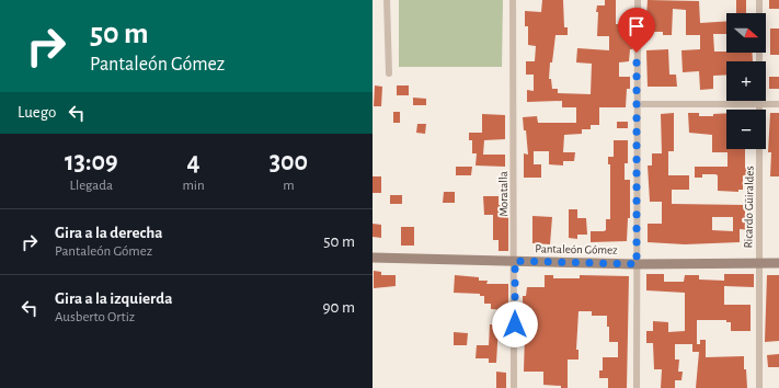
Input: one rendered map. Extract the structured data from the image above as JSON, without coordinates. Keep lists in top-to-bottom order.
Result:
{
  "streets": {
    "main road": ["Pantaleón Gómez"],
    "street": ["Moratalla", "Ricardo Güiraldes"]
  },
  "crossings": [
    ["Moratalla", "Pantaleón Gómez"],
    ["Ricardo Güiraldes", "Pantaleón Gómez"]
  ],
  "north": "right",
  "page": {
    "turn": ["50 m", "Pantaleón Gómez"],
    "map_buttons": ["+", "−"],
    "then": "Luego",
    "eta": [
      "13:09",
      "Llegada",
      "4",
      "min",
      "300",
      "m"
    ],
    "list": [
      {
        "name": "Gira a la derecha",
        "note": "Pantaleón Gómez",
        "value": "50 m"
      },
      {
        "name": "Gira a la izquierda",
        "note": "Ausberto Ortiz",
        "value": "90 m"
      }
    ]
  }
}
